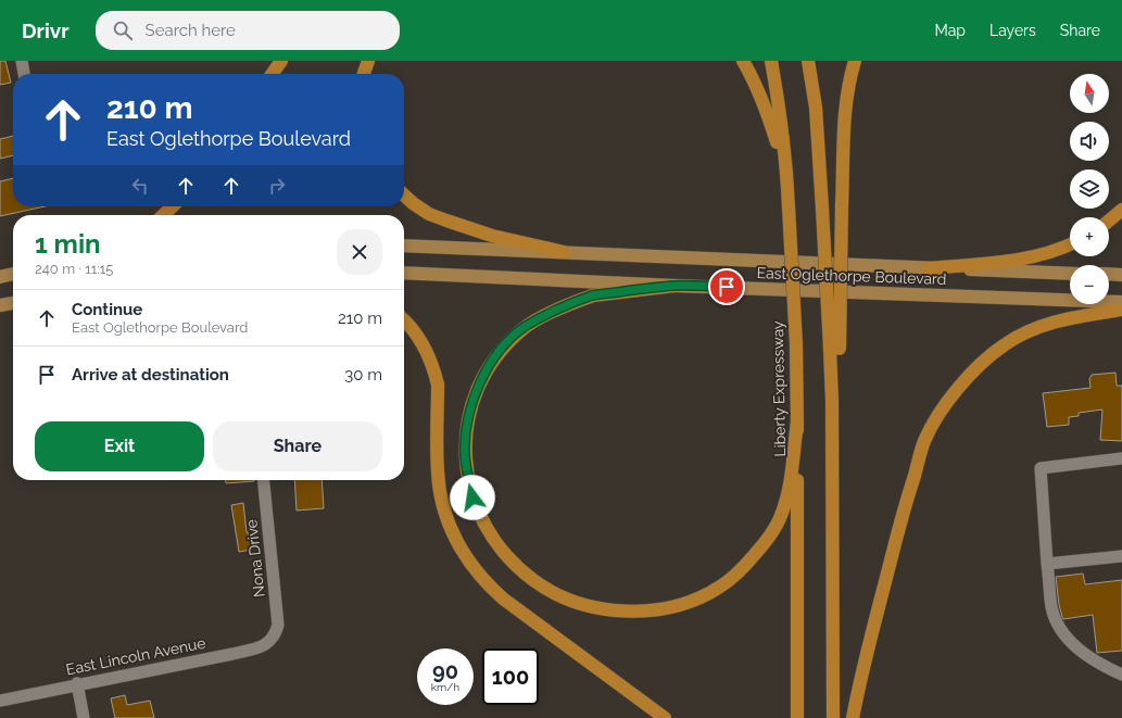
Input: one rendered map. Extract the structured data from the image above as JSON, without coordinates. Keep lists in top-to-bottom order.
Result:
{
  "streets": {
    "highway": ["Liberty Expressway"],
    "main road": ["East Oglethorpe Boulevard"],
    "street": ["Nona Drive", "East Lincoln Avenue"]
  },
  "crossings": [
    ["Nona Drive", "East Lincoln Avenue"]
  ],
  "north": "top",
  "page": {
    "header": "Drivr",
    "search": "Search here",
    "nav": ["Map", "Layers", "Share"],
    "map_buttons": ["+", "−"],
    "turn": ["210 m", "East Oglethorpe Boulevard"],
    "heading": ["1 min", "240 m · 11:15"],
    "list": [
      {
        "name": "Continue",
        "note": "East Oglethorpe Boulevard",
        "value": "210 m"
      },
      {
        "name": "Arrive at destination",
        "value": "30 m"
      }
    ],
    "buttons": ["Exit", "Share"],
    "speed": "90 km/h",
    "limit": "100"
  }
}
